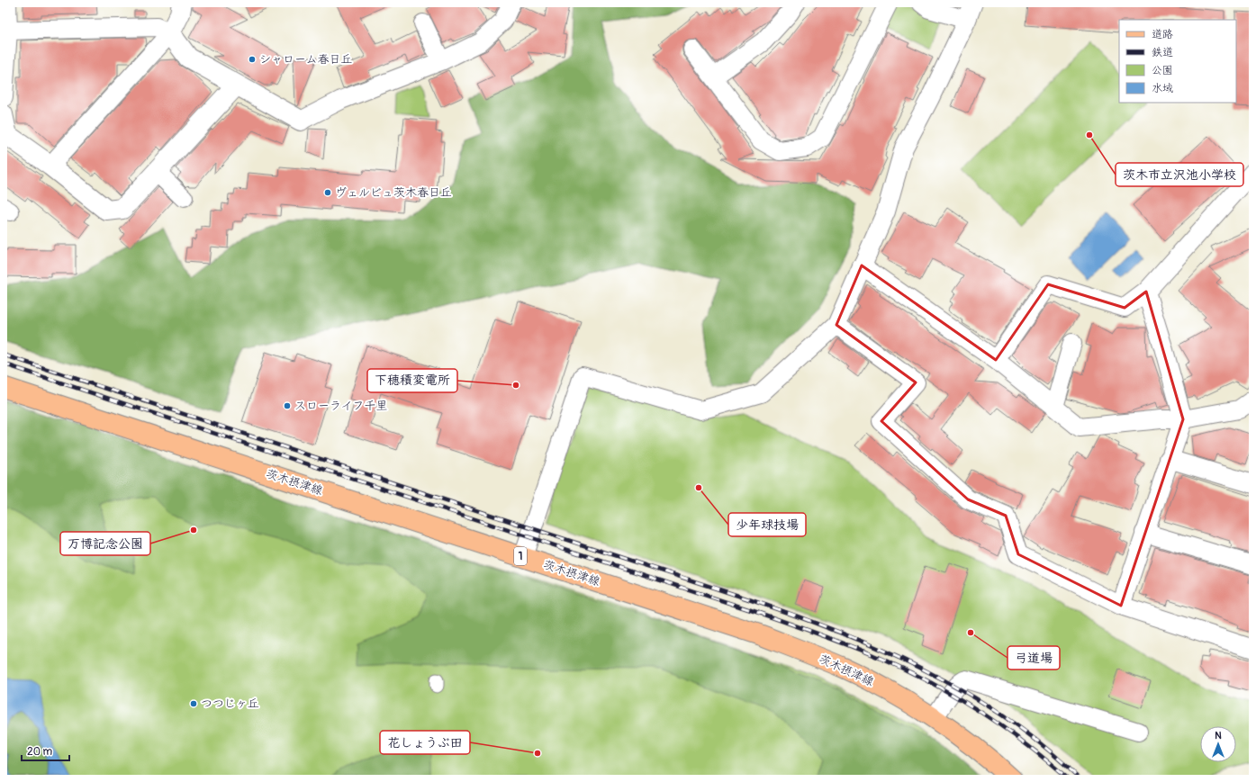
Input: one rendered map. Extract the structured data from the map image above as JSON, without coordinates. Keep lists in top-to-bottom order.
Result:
{
  "streets": {
    "main road": ["茨木摂津線", "1"]
  },
  "places": [
    "シャローム春日丘",
    "茨木市立沢池小学校",
    "ヴェルビュ茨木春日丘",
    "下穂積変電所",
    "スローライフ千里",
    "少年球技場",
    "万博記念公園",
    "弓道場",
    "つつじヶ丘",
    "花しょうぶ田"
  ],
  "legend": [
    "道路",
    "鉄道",
    "公園",
    "水域"
  ],
  "scale_bar": "20 m",
  "north": "top"
}
